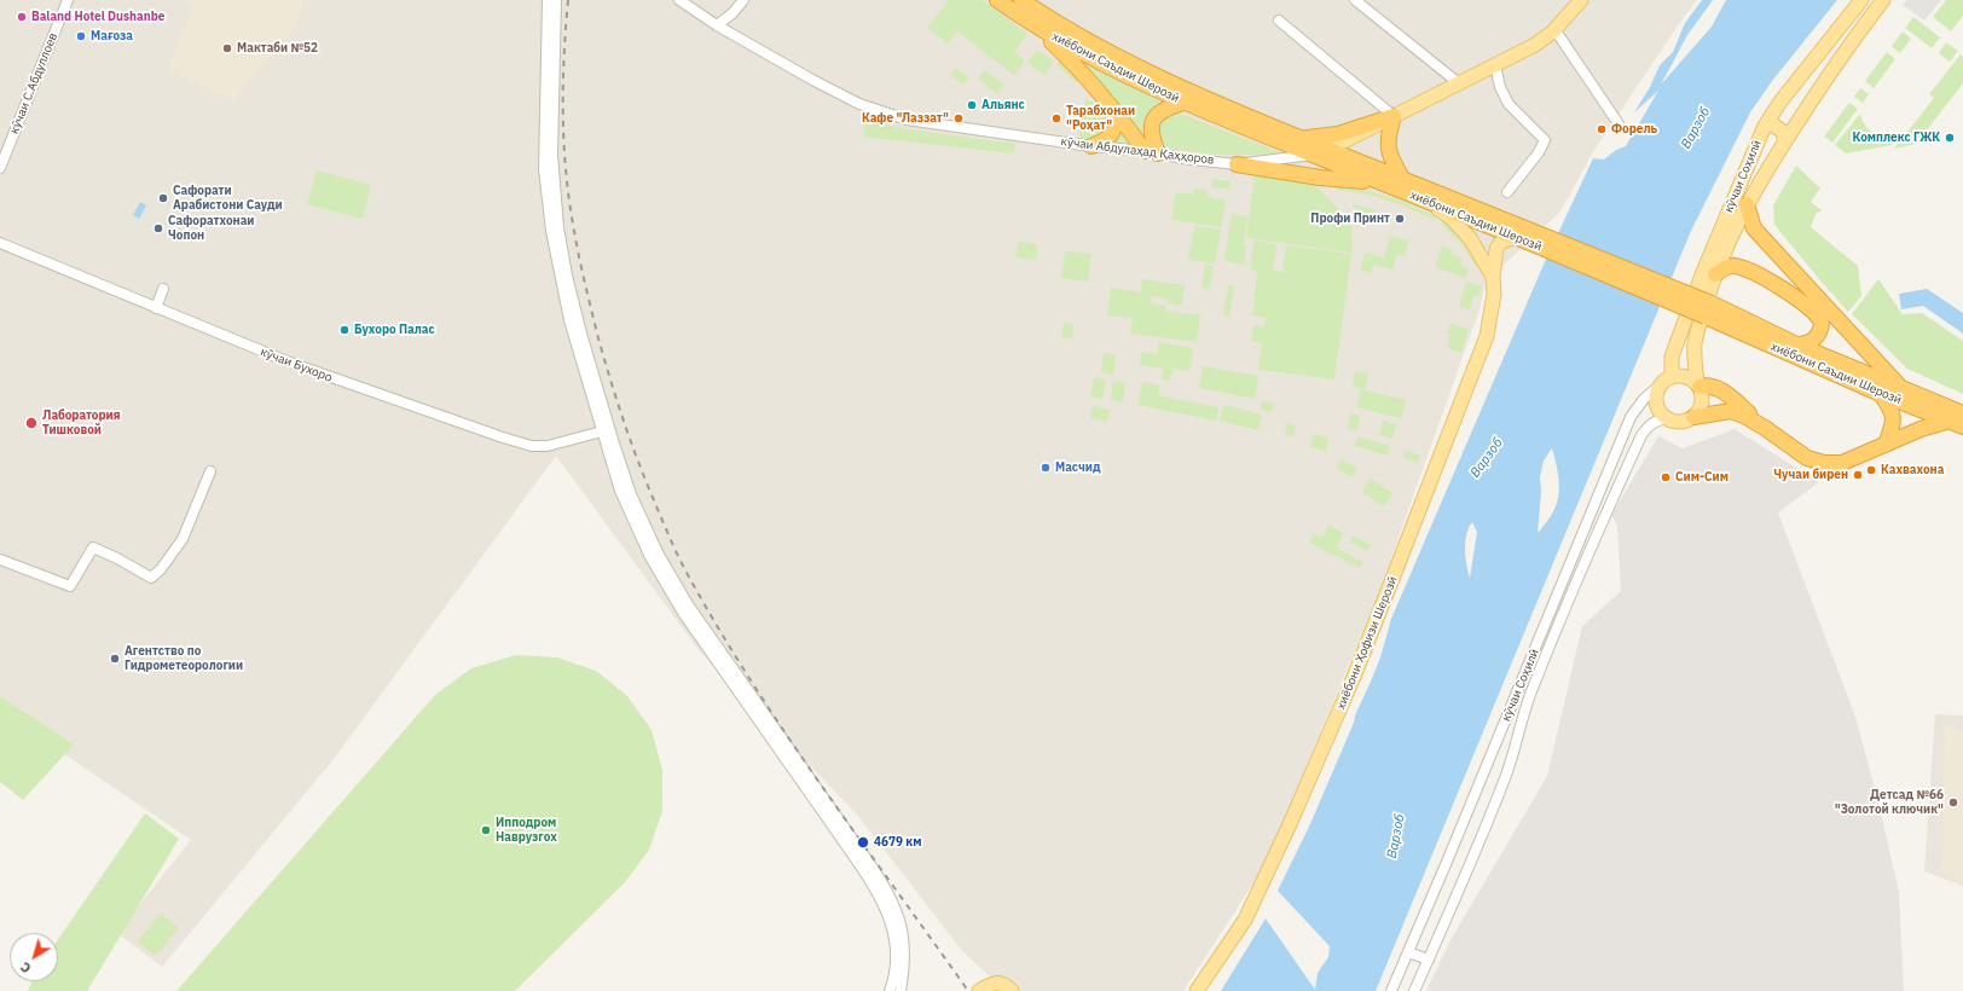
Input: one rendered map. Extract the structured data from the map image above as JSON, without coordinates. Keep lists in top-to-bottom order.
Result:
{
  "streets": {
    "highway": ["хиёбони Саъдии Шерозӣ"],
    "main road": ["кӯчаи Абдулаҳад Қаҳҳоров", "кӯчаи Соҳилӣ", "хиёбони Ҳофизи Шерозӣ"],
    "street": ["кӯчаи С.Абдуллоев", "кӯчаи Бухоро"]
  },
  "crossings": [
    ["хиёбони Саъдии Шерозӣ", "кӯчаи Абдулаҳад Қаҳҳоров"],
    ["хиёбони Саъдии Шерозӣ", "хиёбони Ҳофизи Шерозӣ"]
  ],
  "water": ["Варзоб"],
  "places": [
    "Baland Hotel Dushanbe",
    "Мағоза",
    "Мактаби №52",
    "Альянс",
    "Кафе \"Лаззат\"",
    "Тарабхонаи \"Роҳат\"",
    "Форель",
    "Комплекс ГЖК",
    "Сафорати Арабистони Сауди",
    "Профи Принт",
    "Сафоратхонаи Чопон",
    "Бухоро Палас",
    "Лаборатория Тишковой",
    "Масчид",
    "Кахвахона",
    "Чучаи бирен",
    "Сим-Сим",
    "Агентство по Гидрометеорологии",
    "Детсад №66 \"Золотой ключик\"",
    "Ипподром Наврузгох",
    "4679 км"
  ],
  "north": "bottom left"
}
